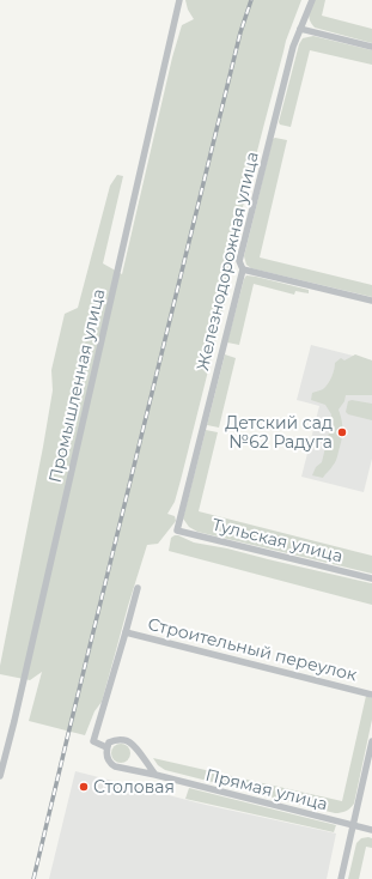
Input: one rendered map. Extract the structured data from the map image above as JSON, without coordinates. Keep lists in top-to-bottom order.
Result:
{
  "streets": {
    "street": [
      "Железнодорожная улица",
      "Промышленная улица",
      "Тульская улица",
      "Строительный переулок",
      "Прямая улица"
    ]
  },
  "crossings": [
    ["Железнодорожная улица", "Тульская улица"]
  ],
  "places": ["Детский сад №62 Радуга", "Столовая"]
}
